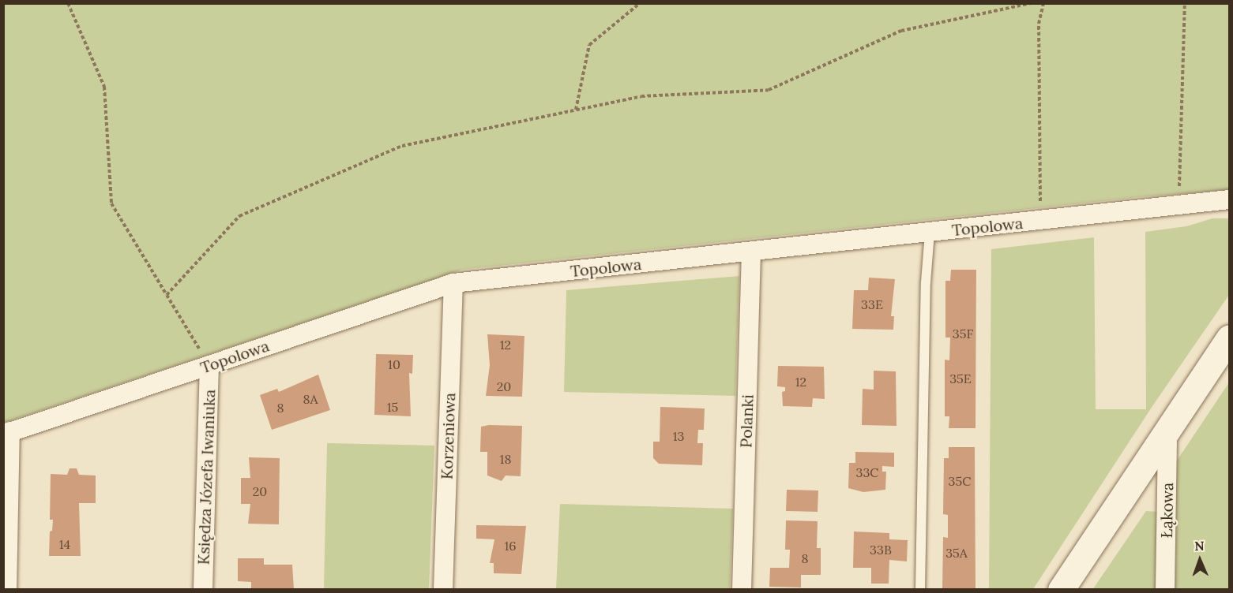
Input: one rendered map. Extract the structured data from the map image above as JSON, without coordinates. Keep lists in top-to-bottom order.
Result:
{
  "streets": {
    "street": [
      "Topolowa",
      "Polanki",
      "Korzeniowa",
      "Księdza Józefa Iwaniuka",
      "Łąkowa"
    ]
  },
  "crossings": [
    ["Topolowa", "Polanki"],
    ["Topolowa", "Korzeniowa"],
    ["Topolowa", "Księdza Józefa Iwaniuka"]
  ],
  "house_numbers": [
    "33E",
    "35F",
    "12",
    "10",
    "35E",
    "12",
    "20",
    "8A",
    "15",
    "8",
    "13",
    "18",
    "33C",
    "35C",
    "20",
    "14",
    "16",
    "33B",
    "35A",
    "8"
  ],
  "north": "top"
}
